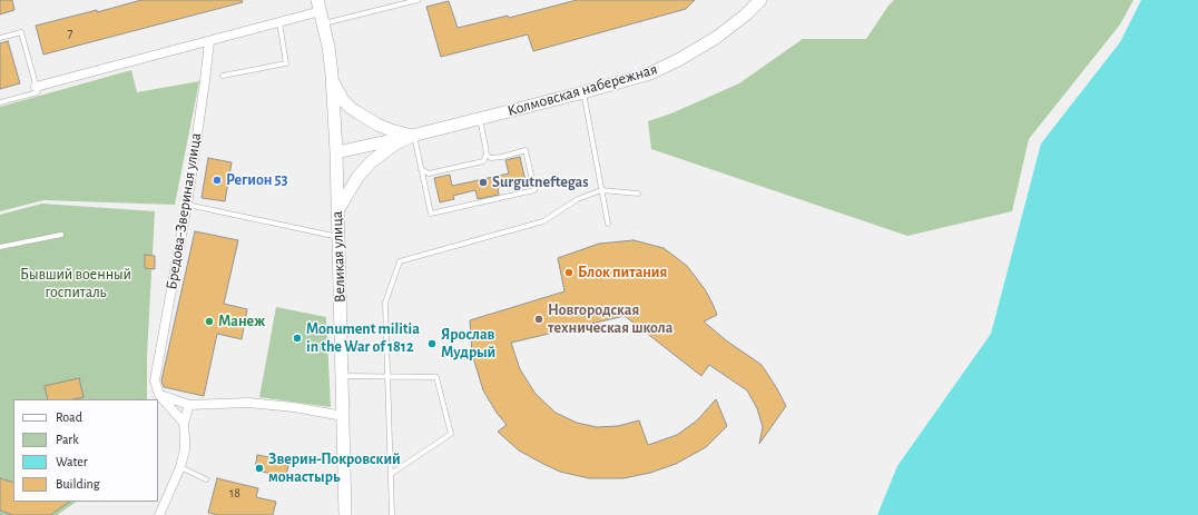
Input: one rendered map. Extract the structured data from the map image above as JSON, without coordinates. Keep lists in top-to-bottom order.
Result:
{
  "streets": {
    "main road": ["Колмовская набережная", "Великая улица"],
    "street": ["Бредова-Звериная улица"]
  },
  "parks": ["Бывший военный госпиталь"],
  "places": [
    "Регион 53",
    "Surgutneftegas",
    "Блок питания",
    "Новгородская техническая школа",
    "Манеж",
    "Monument militia in the War of 1812",
    "Ярослав Мудрый",
    "Зверин-Покровский монастырь"
  ],
  "house_numbers": ["7", "18"],
  "legend": [
    "Road",
    "Park",
    "Water",
    "Building"
  ]
}
